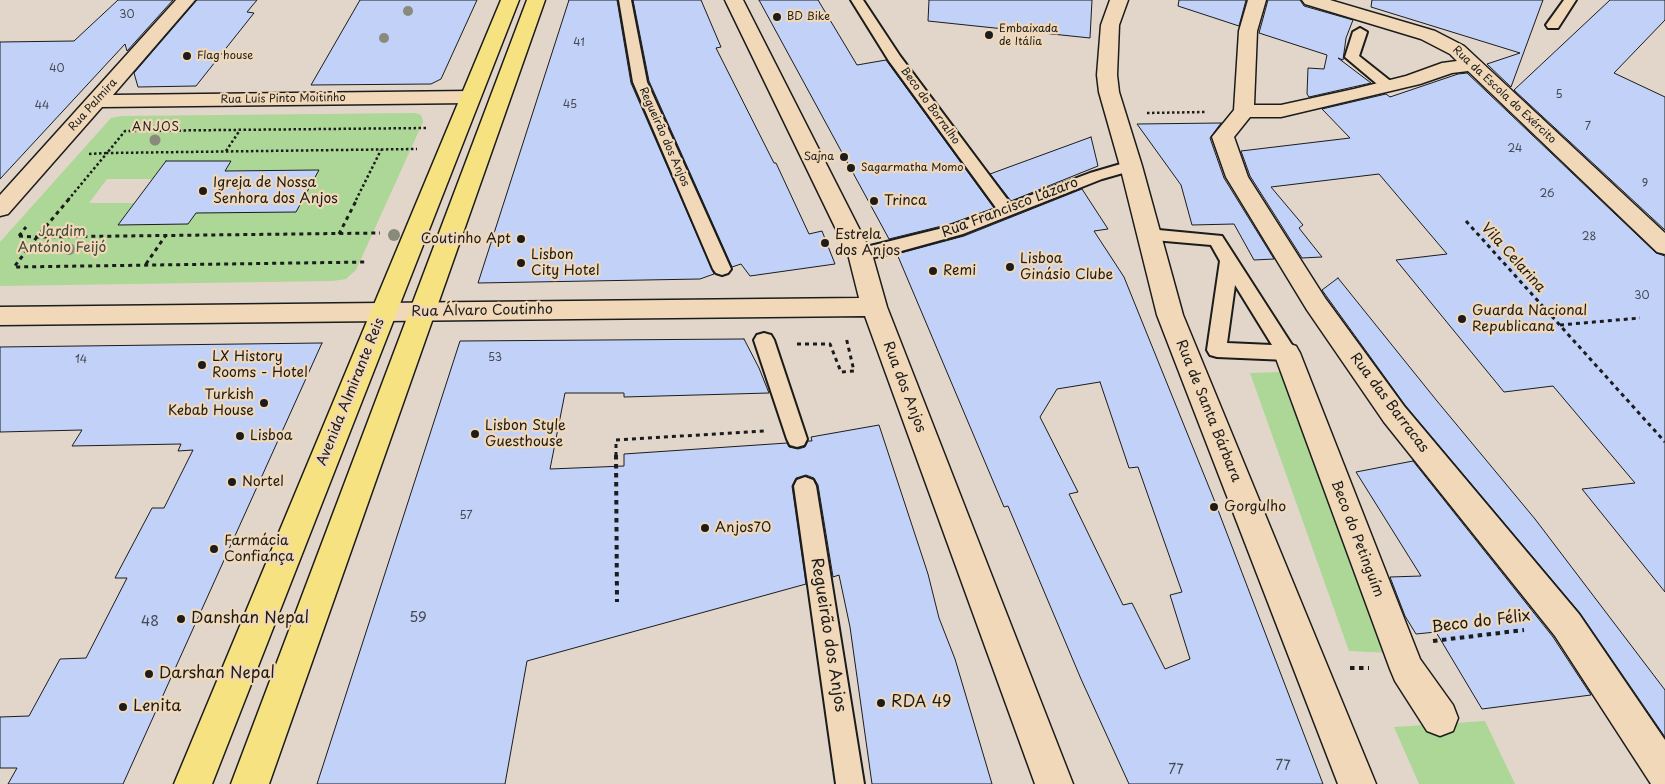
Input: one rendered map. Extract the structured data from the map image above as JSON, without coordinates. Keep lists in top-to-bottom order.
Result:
{
  "streets": {
    "main road": ["Avenida Almirante Reis"],
    "street": [
      "Rua da Escola do Exército",
      "Rua Luís Pinto Moitinho",
      "Rua Palmira",
      "Rua Álvaro Coutinho",
      "Rua dos Anjos",
      "Rua das Barracas",
      "Rua de Santa Bárbara",
      "Beco do Petinguím"
    ],
    "lane": ["Beco do Borralho", "Regueirão dos Anjos", "Rua Francisco Lázaro"],
    "path": ["Vila Celarina", "Beco do Félix"]
  },
  "crossings": [
    ["Rua Luís Pinto Moitinho", "Rua Palmira"],
    ["Rua Luís Pinto Moitinho", "Avenida Almirante Reis"],
    ["Beco do Borralho", "Rua Francisco Lázaro"],
    ["Rua Francisco Lázaro", "Rua dos Anjos"],
    ["Rua Francisco Lázaro", "Rua de Santa Bárbara"],
    ["Rua Álvaro Coutinho", "Rua dos Anjos"],
    ["Rua Álvaro Coutinho", "Avenida Almirante Reis"],
    ["Rua das Barracas", "Beco do Félix"],
    ["Rua de Santa Bárbara", "Beco do Félix"],
    ["Beco do Petinguím", "Beco do Félix"]
  ],
  "districts": ["ANJOS"],
  "parks": ["Jardim António Feijó"],
  "places": [
    "BD Bike",
    "Embaixada de Itália",
    "Flag house",
    "Sajna",
    "Sagarmatha Momo",
    "Igreja de Nossa Senhora dos Anjos",
    "Trinca",
    "Coutinho Apt",
    "Estrela dos Anjos",
    "Lisbon City Hotel",
    "Lisboa Ginásio Clube",
    "Remi",
    "Guarda Nacional Republicana",
    "LX History Rooms - Hotel",
    "Turkish Kebab House",
    "Lisbon Style Guesthouse",
    "Lisboa",
    "Nortel",
    "Gorgulho",
    "Anjos70",
    "Farmácia Confiança",
    "Danshan Nepal",
    "Darshan Nepal",
    "RDA 49",
    "Lenita"
  ],
  "house_numbers": [
    "30",
    "41",
    "40",
    "5",
    "45",
    "44",
    "7",
    "24",
    "9",
    "26",
    "28",
    "30",
    "53",
    "14",
    "57",
    "59",
    "48",
    "77",
    "77"
  ]
}
